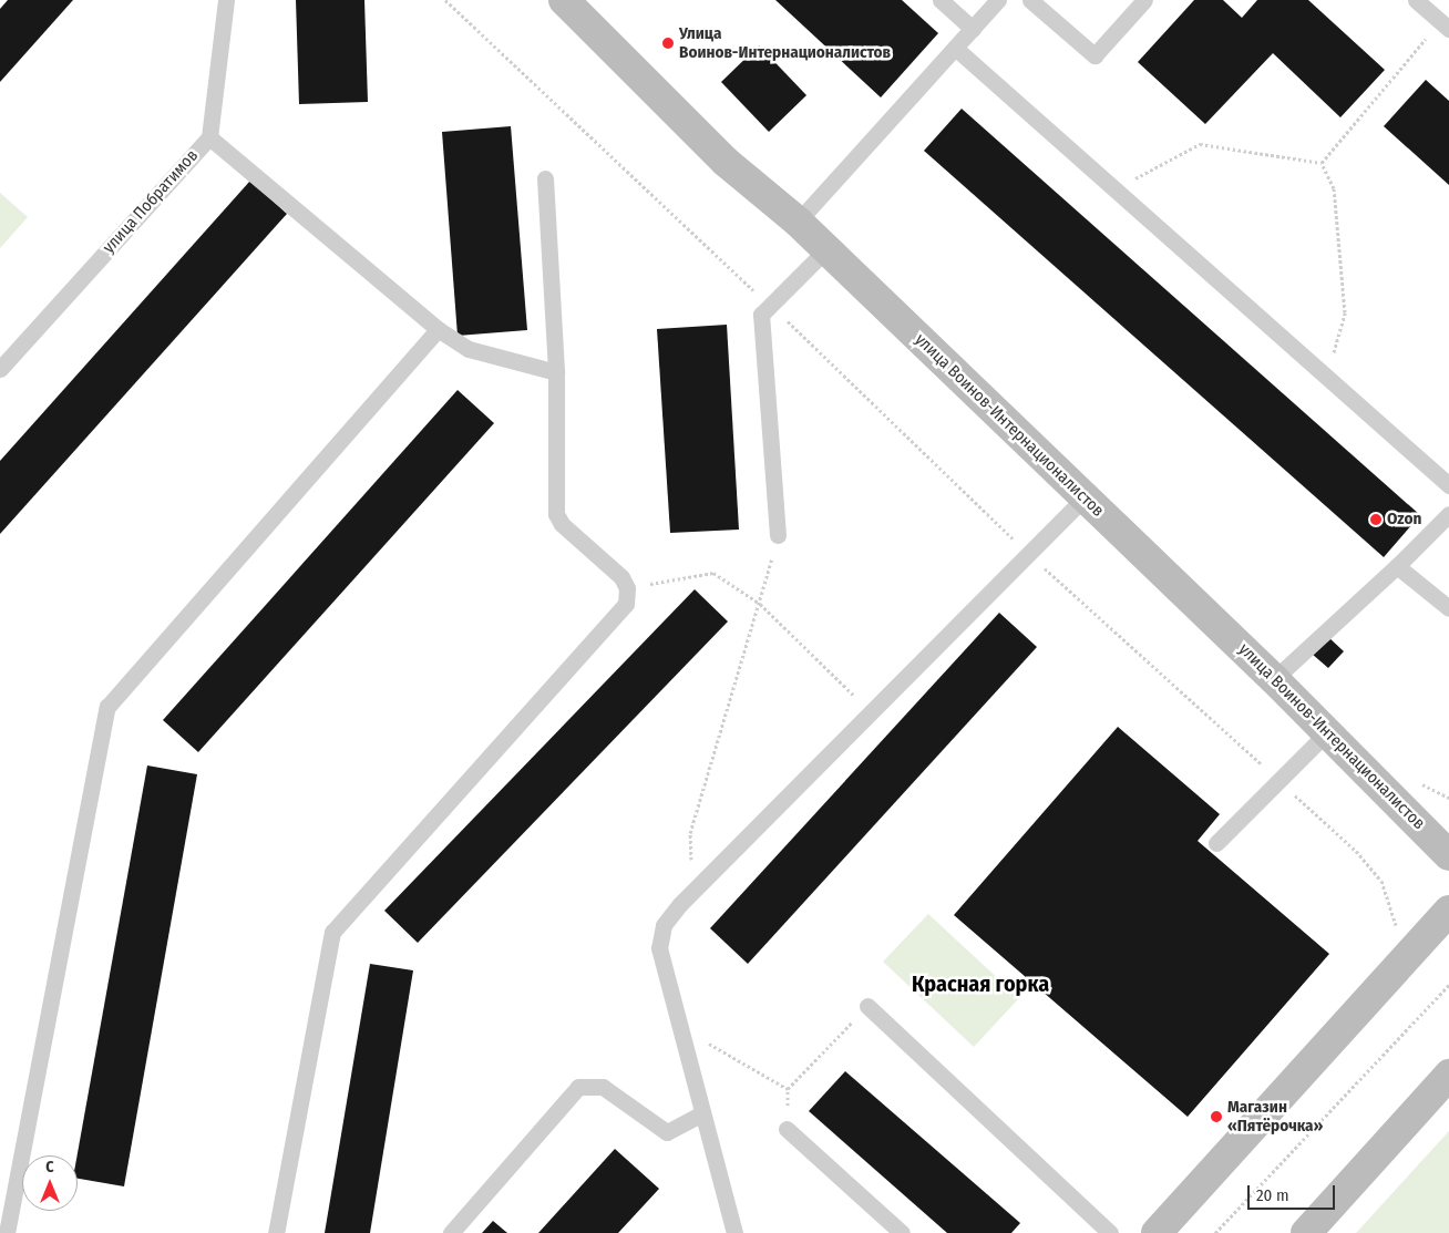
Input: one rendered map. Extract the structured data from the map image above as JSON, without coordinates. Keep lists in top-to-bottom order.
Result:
{
  "streets": {
    "main road": ["улица Воинов-Интернационалистов"],
    "lane": ["улица Побратимов"]
  },
  "districts": ["Красная горка"],
  "places": ["Улица Воинов-Интернационалистов", "Ozon", "Магазин «Пятёрочка»"],
  "scale_bar": "20 m",
  "north": "top"
}
